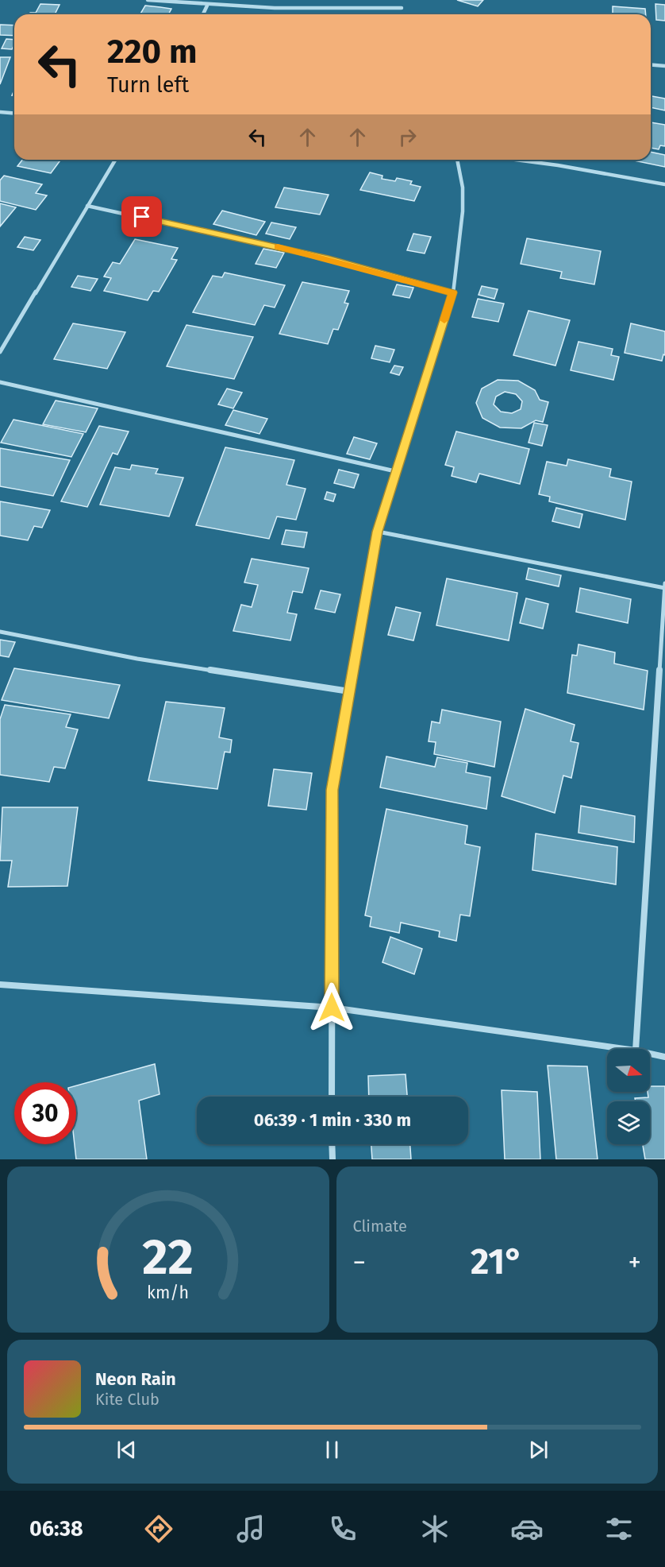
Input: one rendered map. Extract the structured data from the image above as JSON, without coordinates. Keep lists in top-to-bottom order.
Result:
{
  "north": "right",
  "page": {
    "turn": ["220 m", "Turn left"],
    "limit": "30",
    "trip": "06:39 · 1 min · 330 m",
    "tile": "Climate",
    "heat": ["−", "21°", "+"],
    "song": ["Neon Rain", "Kite Club"],
    "tabs": "06:38",
    "gauge": ["22", "km/h"]
  }
}
